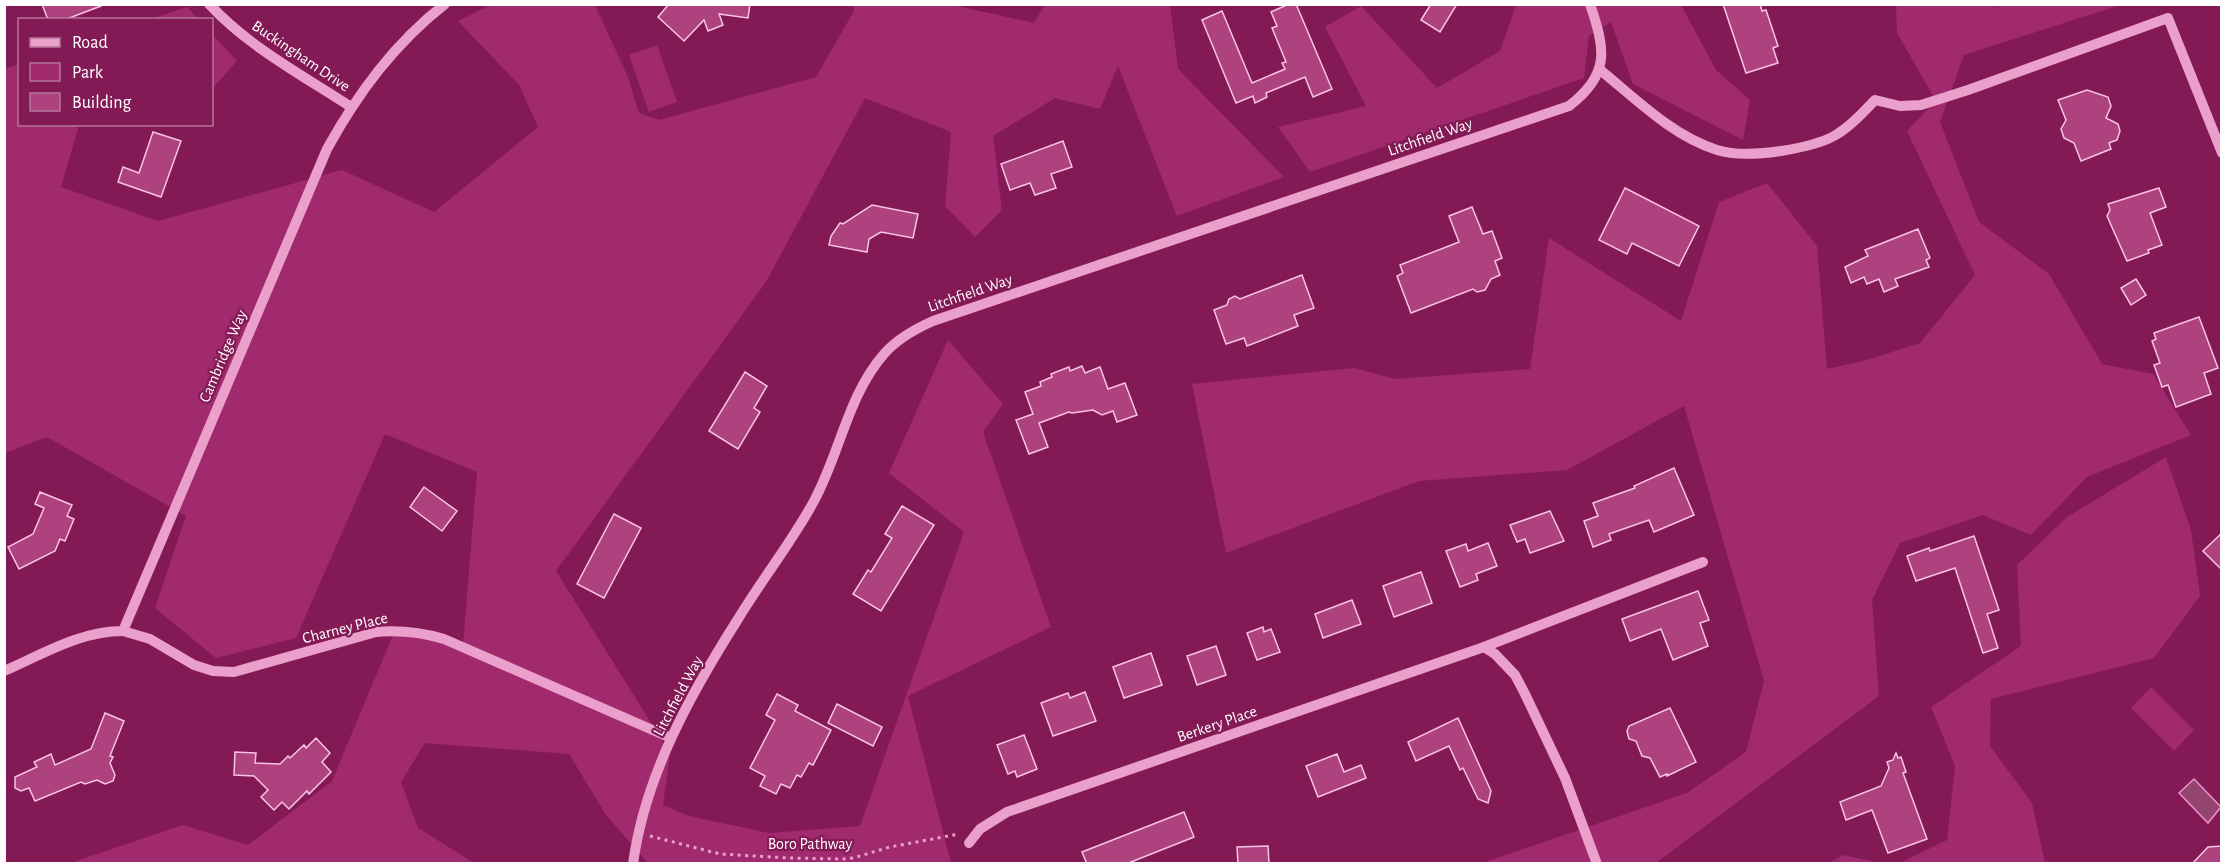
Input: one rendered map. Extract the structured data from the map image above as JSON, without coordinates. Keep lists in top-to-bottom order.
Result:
{
  "streets": {
    "street": [
      "Buckingham Drive",
      "Litchfield Way",
      "Cambridge Way",
      "Charney Place",
      "Berkery Place"
    ],
    "path": ["Boro Pathway"]
  },
  "crossings": [
    ["Buckingham Drive", "Cambridge Way"],
    ["Litchfield Way", "Charney Place"],
    ["Litchfield Way", "Boro Pathway"],
    ["Cambridge Way", "Charney Place"],
    ["Berkery Place", "Boro Pathway"]
  ],
  "legend": ["Road", "Park", "Building"]
}
